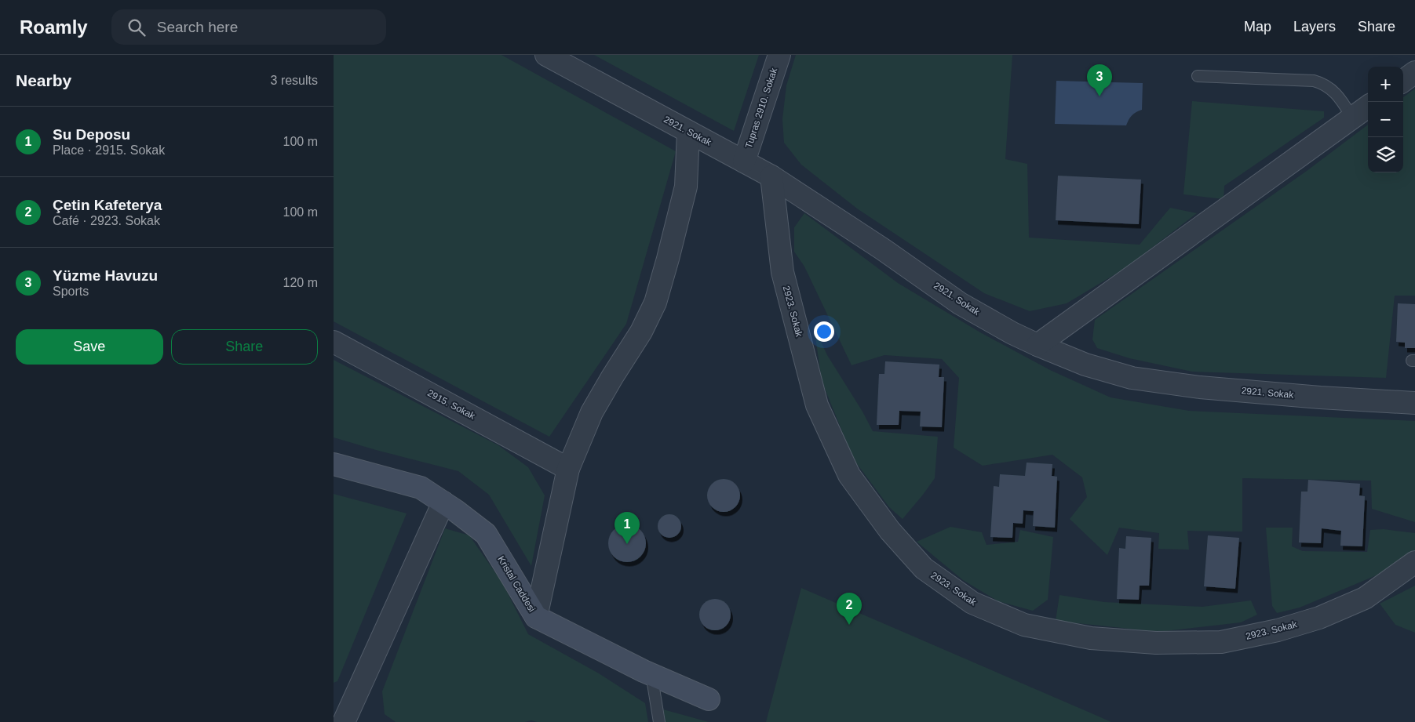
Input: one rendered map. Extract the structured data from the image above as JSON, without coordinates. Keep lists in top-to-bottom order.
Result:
{
  "streets": {
    "street": [
      "Tupras 2910. Sokak",
      "2921. Sokak",
      "2923. Sokak",
      "2915. Sokak",
      "Kristal Caddesi"
    ]
  },
  "crossings": [
    ["Tupras 2910. Sokak", "2921. Sokak"],
    ["2921. Sokak", "2923. Sokak"]
  ],
  "page": {
    "header": "Roamly",
    "search": "Search here",
    "nav": ["Map", "Layers", "Share"],
    "heading": ["Nearby", "3 results"],
    "pins": ["3", "1", "2"],
    "map_buttons": ["+", "−"],
    "list": [
      {
        "mark": "1",
        "name": "Su Deposu",
        "note": "Place · 2915. Sokak",
        "value": "100 m"
      },
      {
        "mark": "2",
        "name": "Çetin Kafeterya",
        "note": "Café · 2923. Sokak",
        "value": "100 m"
      },
      {
        "mark": "3",
        "name": "Yüzme Havuzu",
        "note": "Sports",
        "value": "120 m"
      }
    ],
    "buttons": ["Save", "Share"]
  }
}
